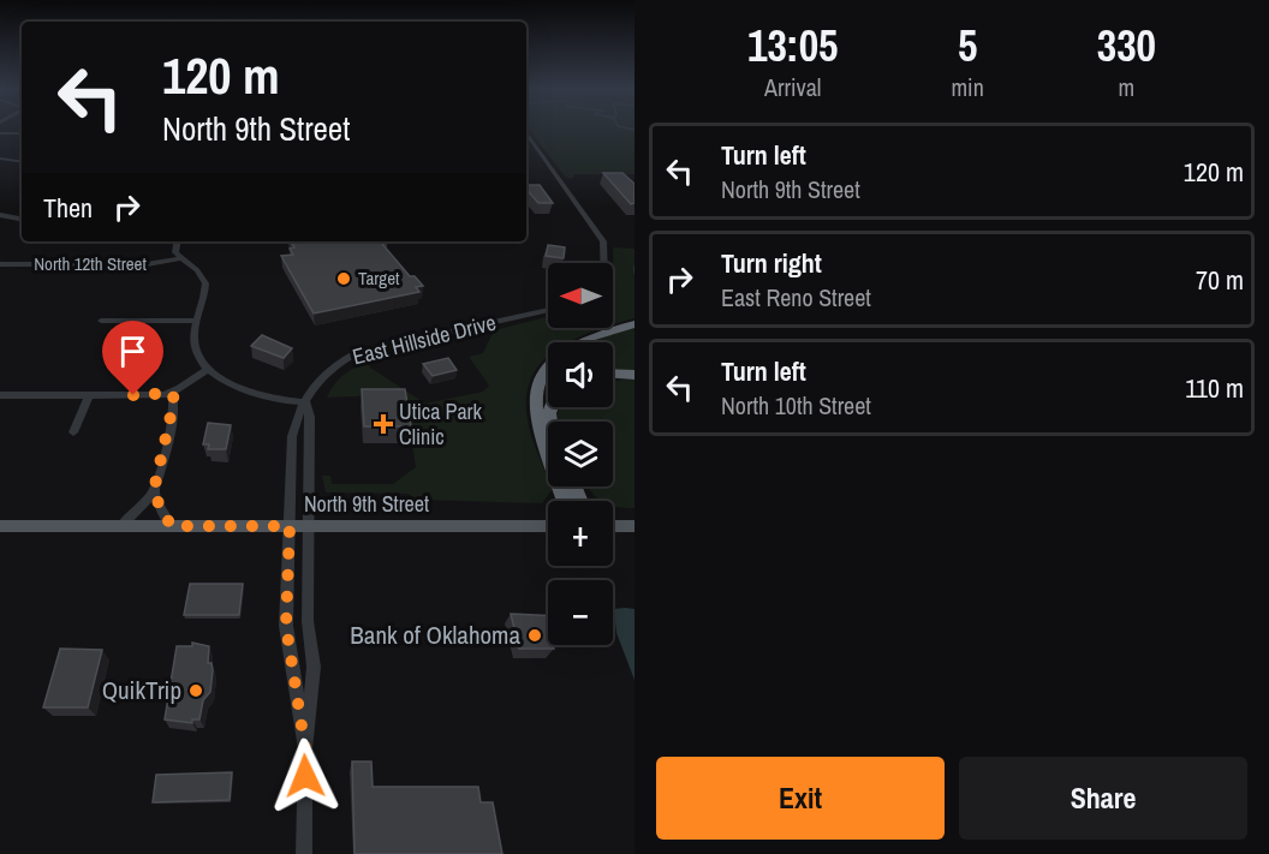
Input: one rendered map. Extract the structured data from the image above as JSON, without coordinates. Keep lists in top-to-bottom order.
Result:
{
  "streets": {
    "main road": ["North 9th Street"],
    "street": ["North 12th Street", "East Hillside Drive"]
  },
  "crossings": [
    ["East Hillside Drive", "North 9th Street"]
  ],
  "places": {
    "other": ["Target", "Bank of Oklahoma", "QuikTrip"],
    "health": ["Utica Park Clinic"]
  },
  "north": "left",
  "page": {
    "eta": [
      "13:05",
      "Arrival",
      "5",
      "min",
      "330",
      "m"
    ],
    "turn": ["120 m", "North 9th Street"],
    "list": [
      {
        "name": "Turn left",
        "note": "North 9th Street",
        "value": "120 m"
      },
      {
        "name": "Turn right",
        "note": "East Reno Street",
        "value": "70 m"
      },
      {
        "name": "Turn left",
        "note": "North 10th Street",
        "value": "110 m"
      }
    ],
    "then": "Then",
    "map_buttons": ["+", "−"],
    "buttons": ["Exit", "Share"]
  }
}
